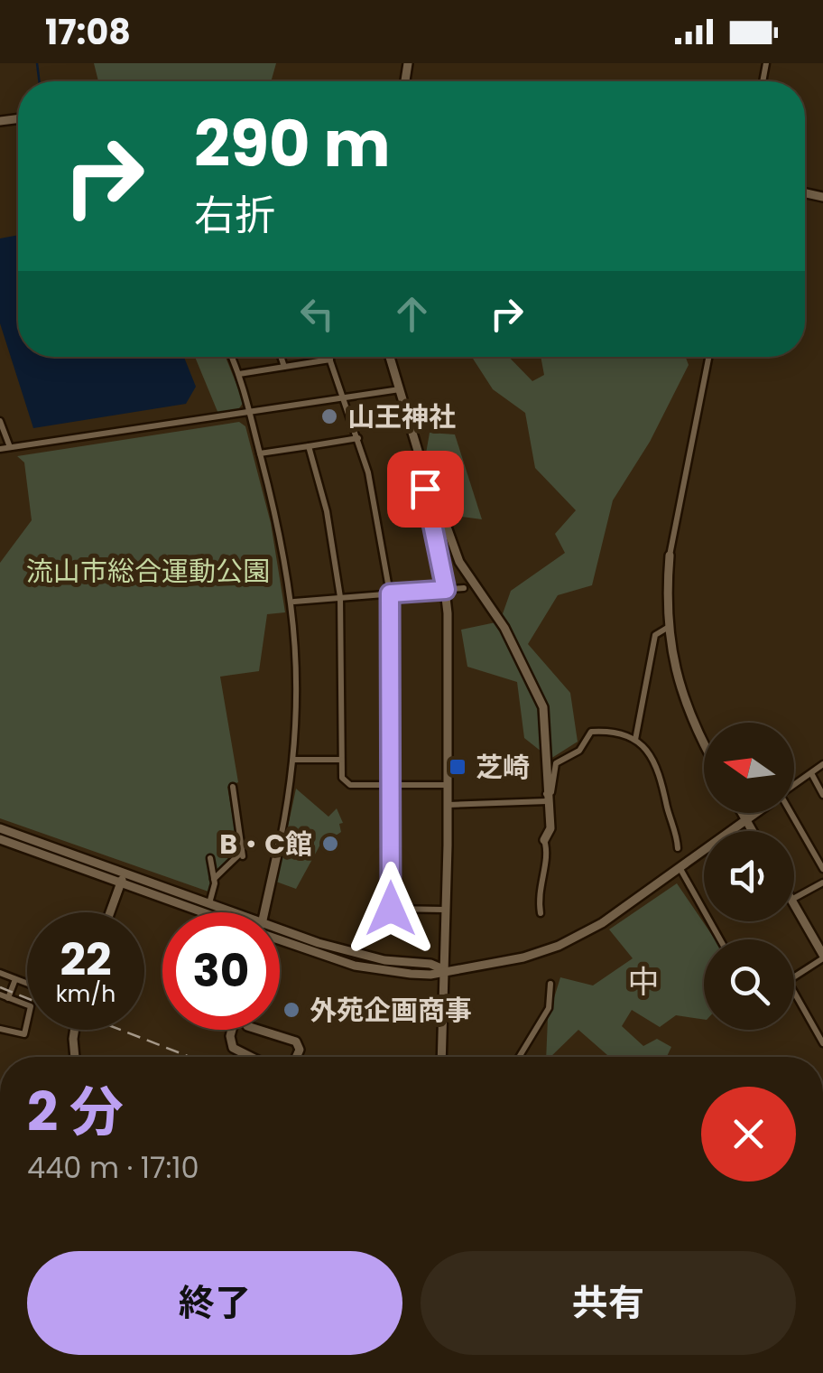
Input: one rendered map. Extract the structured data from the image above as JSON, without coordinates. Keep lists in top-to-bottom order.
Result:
{
  "districts": ["中"],
  "parks": ["流山市総合運動公園"],
  "places": {
    "other": ["山王神社", "B・C館", "外苑企画商事"],
    "transit": ["芝崎"]
  },
  "north": "left",
  "page": {
    "status": "17:08",
    "turn": ["290 m", "右折"],
    "speed": "22 km/h",
    "limit": "30",
    "heading": ["2 分", "440 m · 17:10"],
    "buttons": ["終了", "共有"]
  }
}
